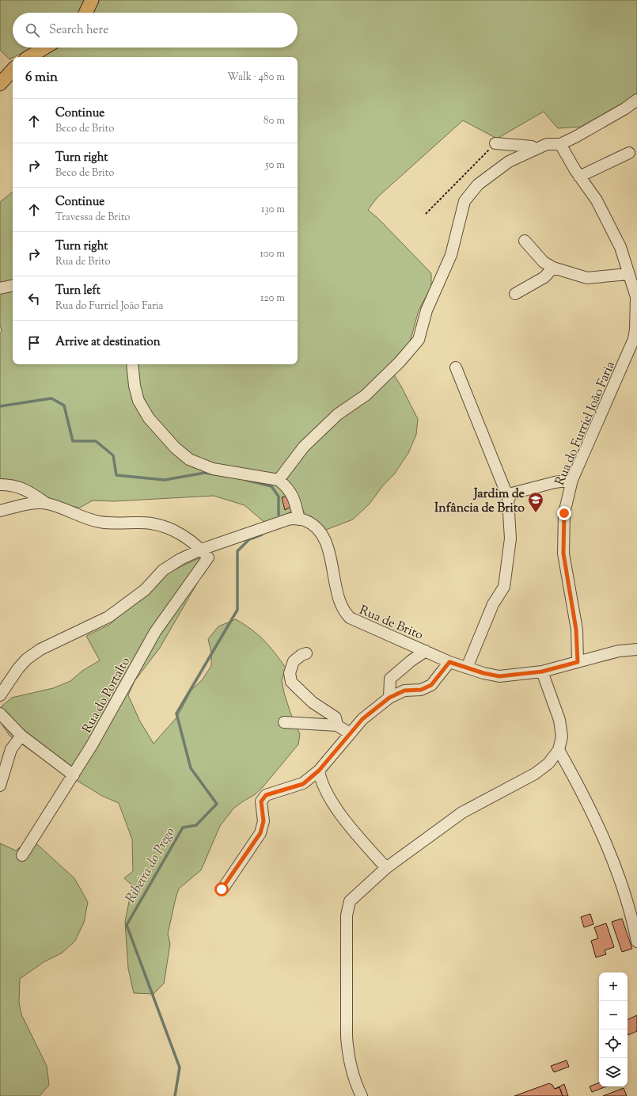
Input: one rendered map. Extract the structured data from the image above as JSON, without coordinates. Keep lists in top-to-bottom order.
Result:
{
  "streets": {
    "street": ["Rua do Furriel João Faria", "Rua de Brito", "Rua do Portalto"]
  },
  "crossings": [
    ["Rua do Furriel João Faria", "Rua de Brito"]
  ],
  "water": ["Ribeira do Prego"],
  "places": {
    "school or university": ["Jardim de Infância de Brito"]
  },
  "page": {
    "search": "Search here",
    "heading": ["6 min", "Walk · 480 m"],
    "list": [
      ["Continue", "Beco de Brito", "80 m"],
      ["Turn right", "Beco de Brito", "50 m"],
      ["Continue", "Travessa de Brito", "130 m"],
      ["Turn right", "Rua de Brito", "100 m"],
      ["Turn left", "Rua do Furriel João Faria", "120 m"],
      "Arrive at destination"
    ],
    "map_buttons": ["+", "−"]
  }
}
